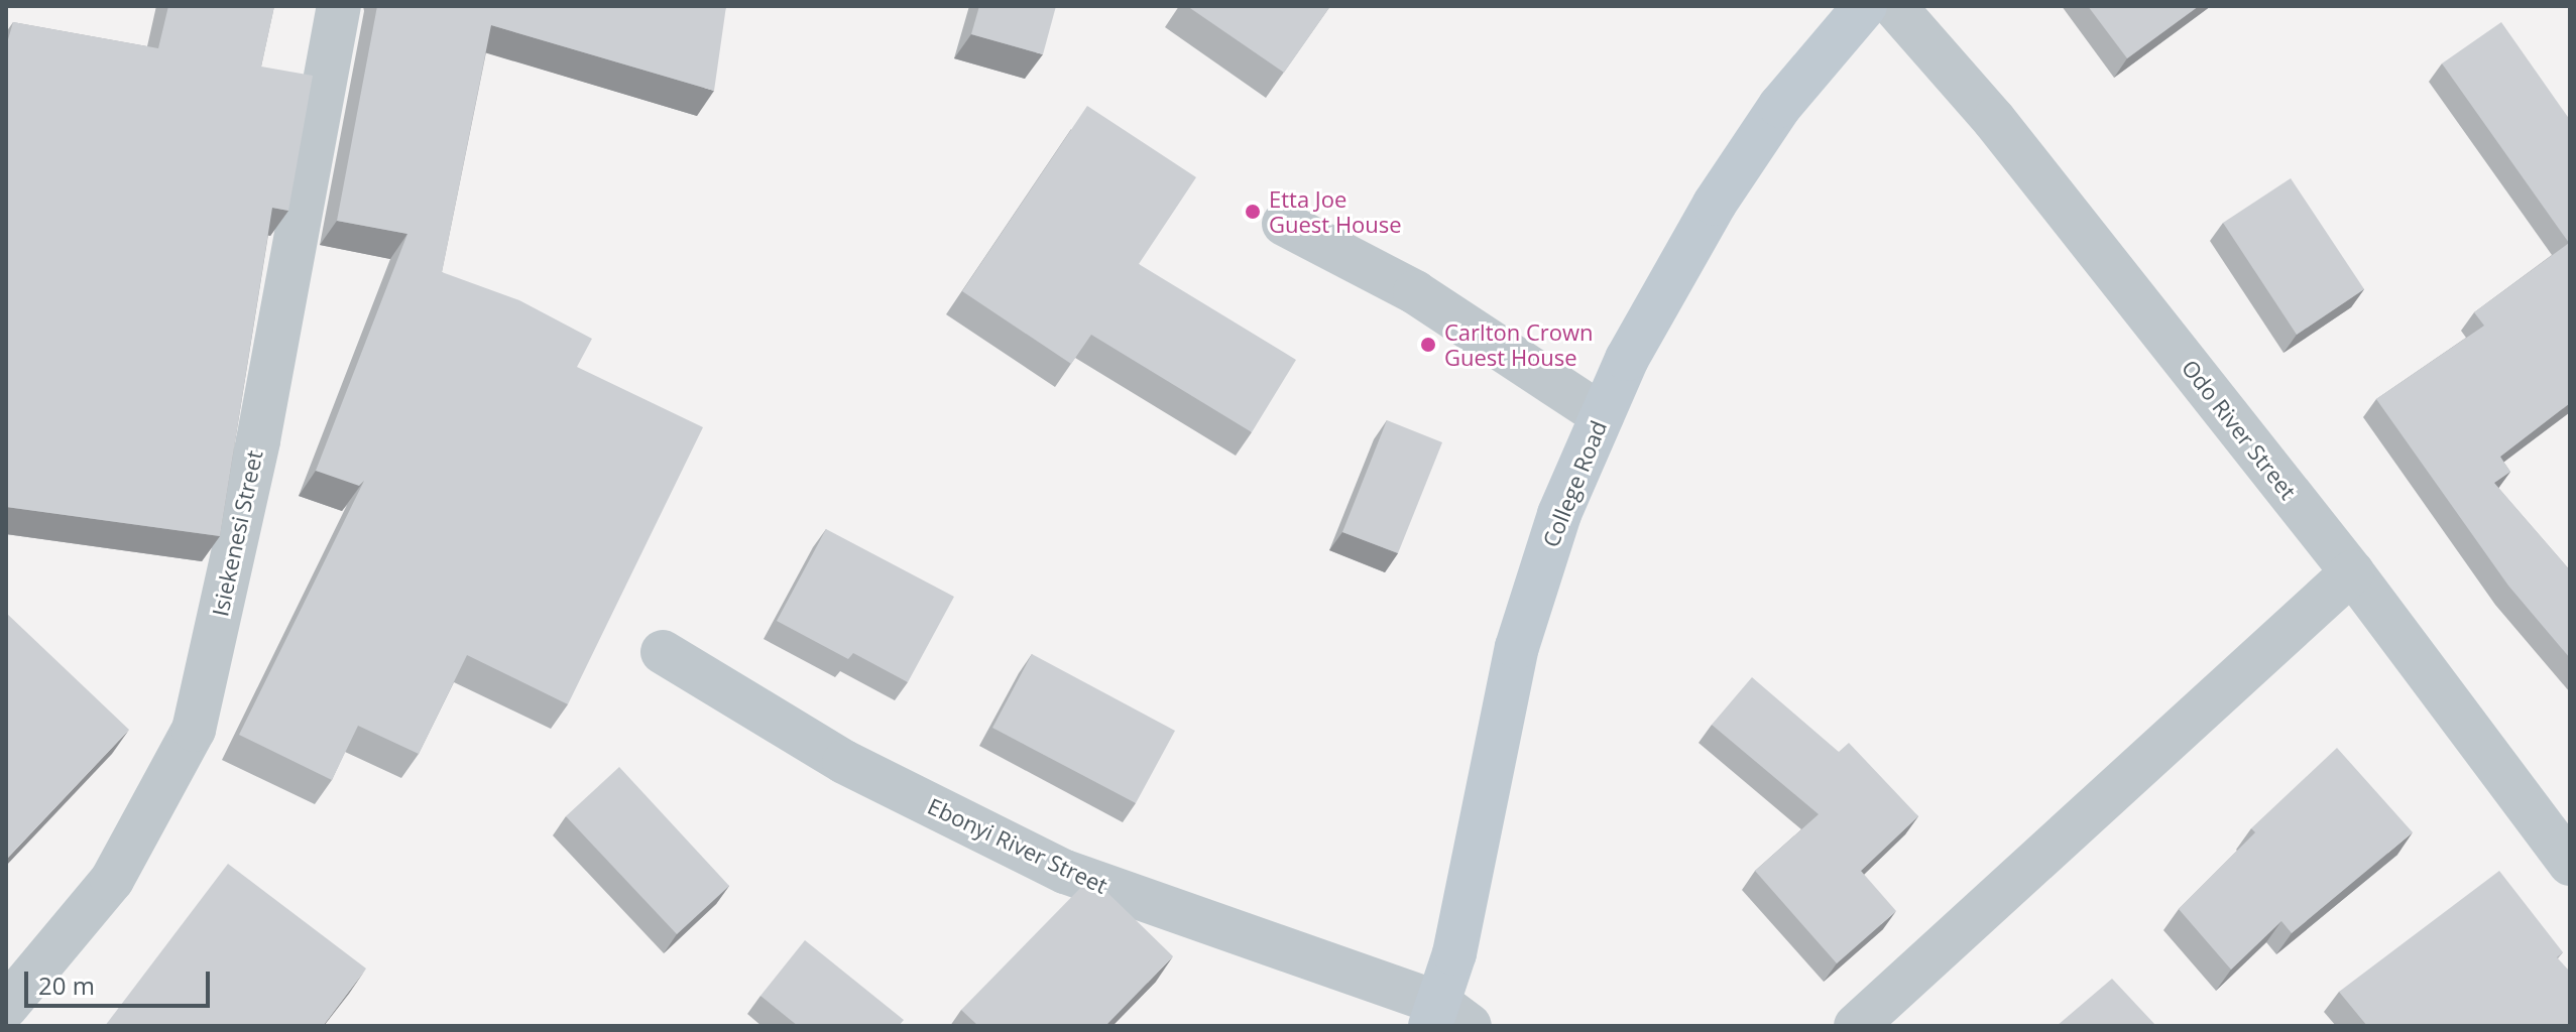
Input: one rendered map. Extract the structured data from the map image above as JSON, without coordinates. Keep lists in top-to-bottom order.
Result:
{
  "streets": {
    "main road": ["College Road"],
    "street": ["Odo River Street", "Isiekenesi Street", "Ebonyi River Street"]
  },
  "crossings": [
    ["College Road", "Ebonyi River Street"]
  ],
  "places": ["Etta Joe Guest House", "Carlton Crown Guest House"],
  "scale_bar": "20 m"
}
